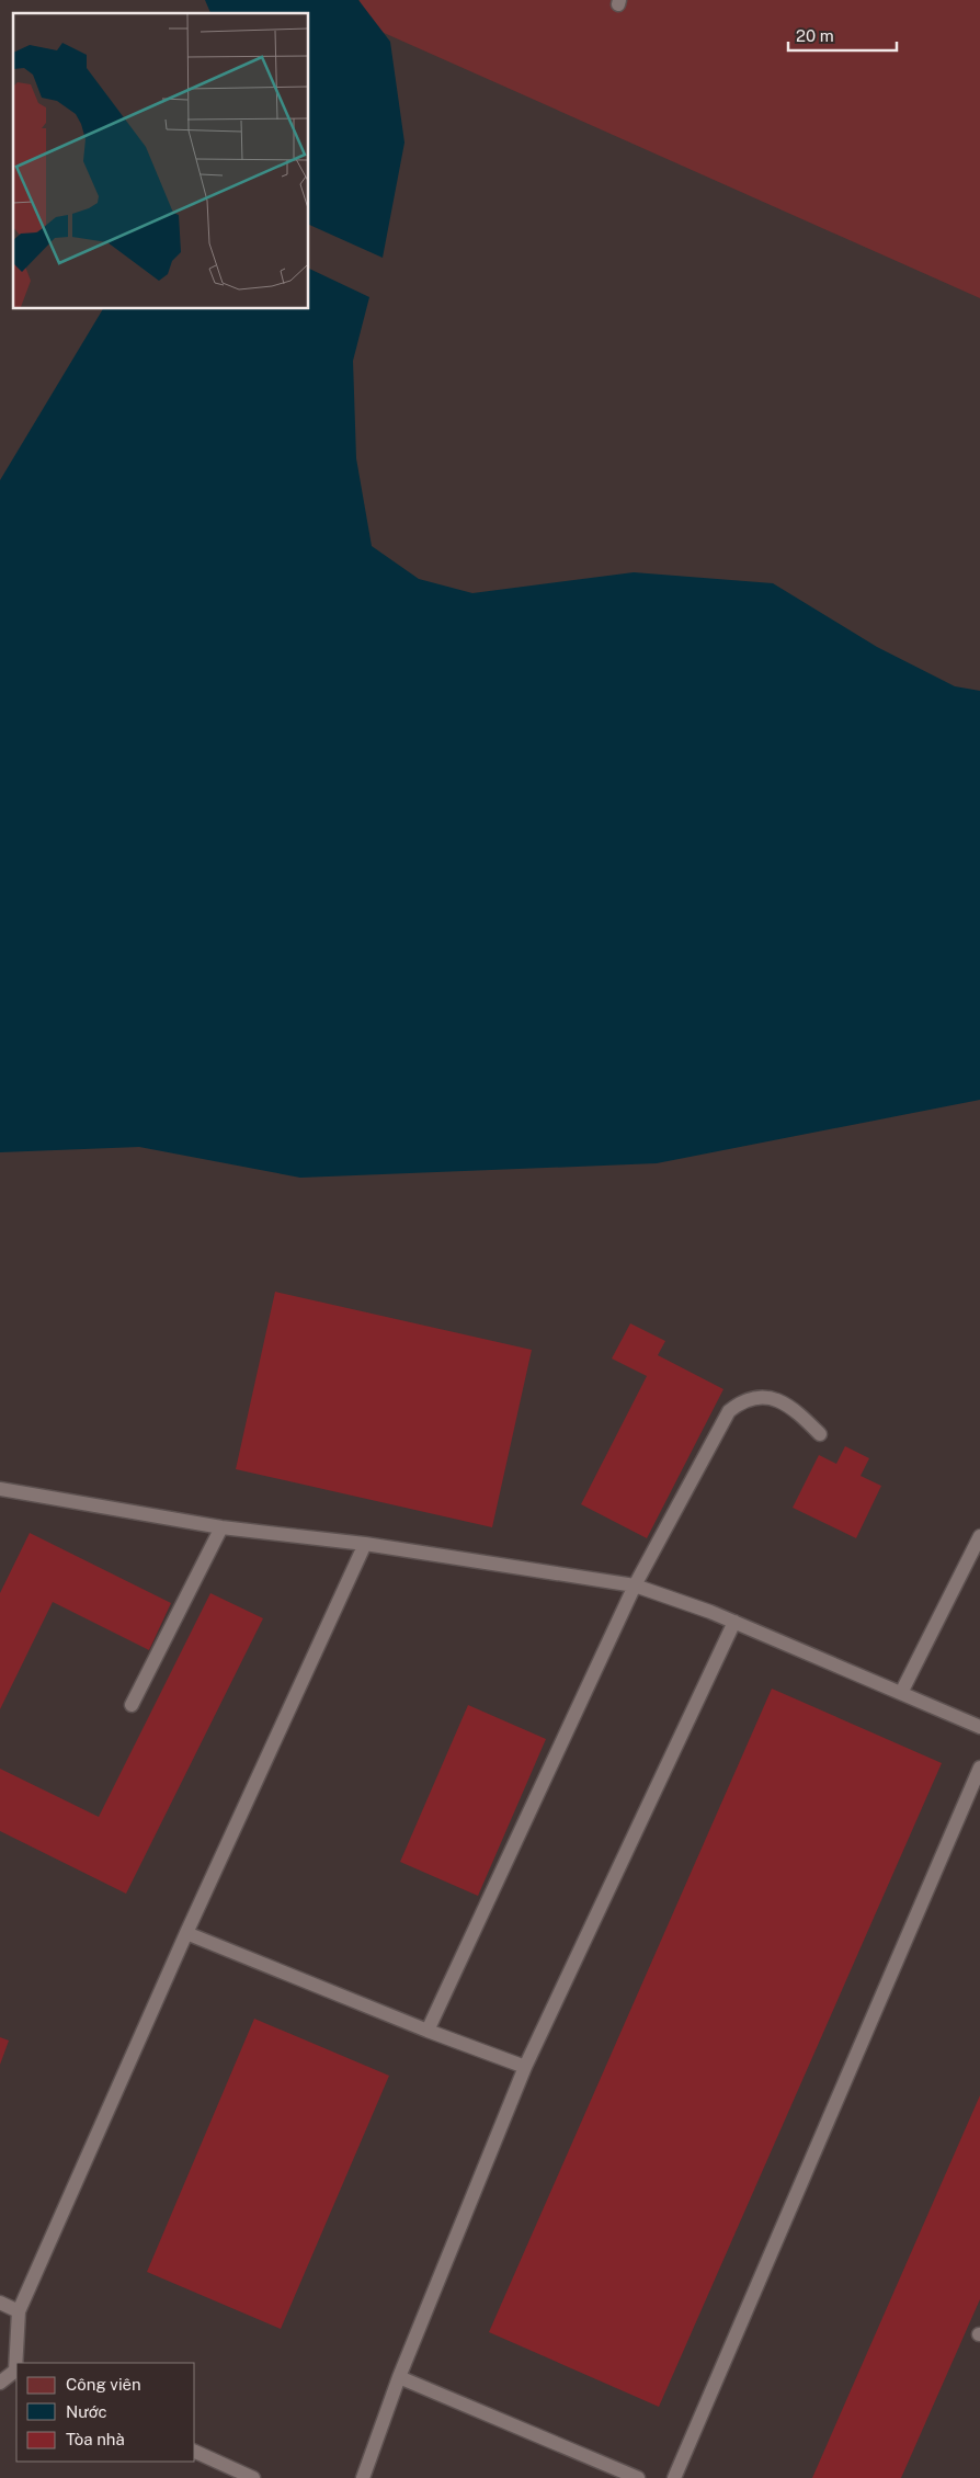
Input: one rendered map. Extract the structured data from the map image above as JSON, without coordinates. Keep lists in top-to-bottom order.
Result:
{
  "legend": ["Công viên", "Nước", "Tòa nhà"],
  "scale_bar": "20 m"
}
